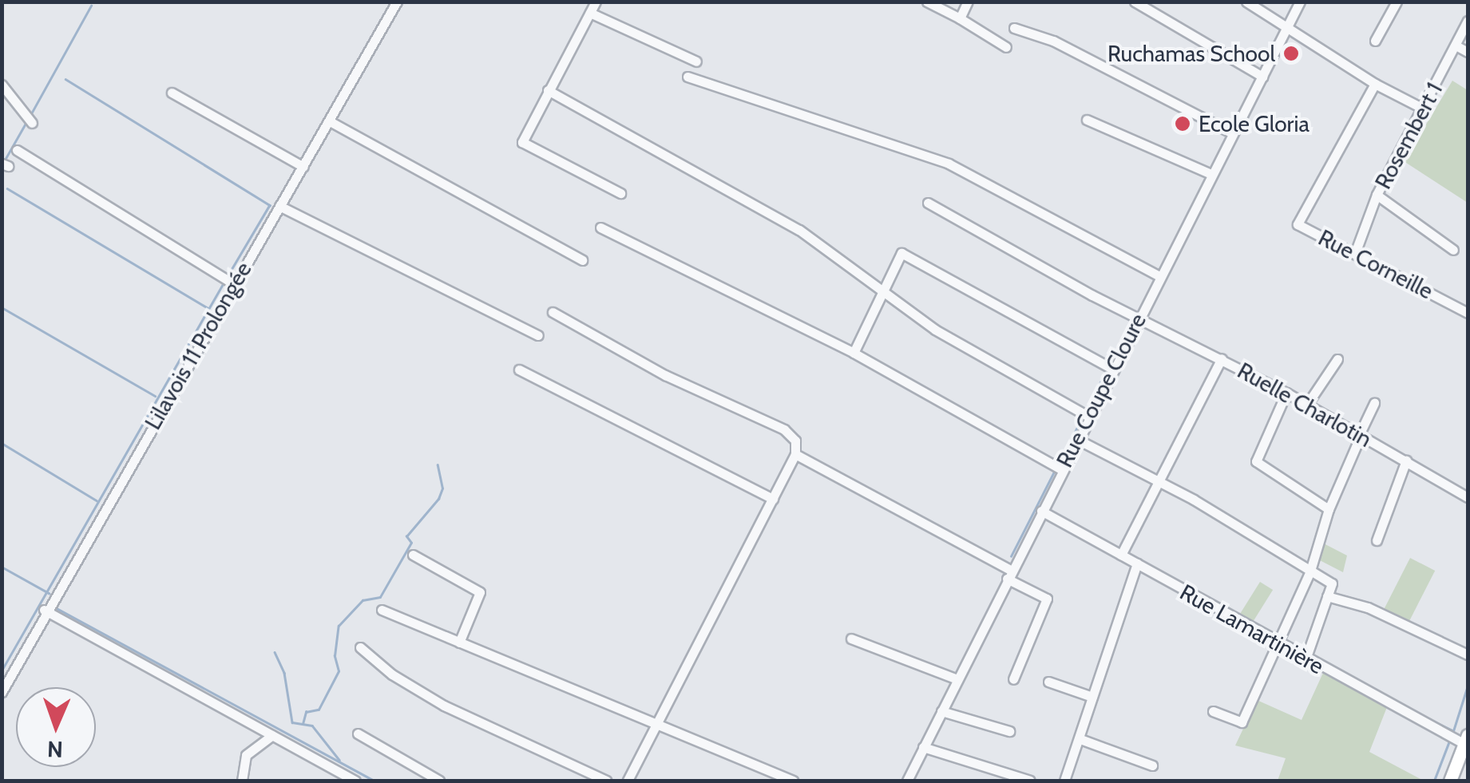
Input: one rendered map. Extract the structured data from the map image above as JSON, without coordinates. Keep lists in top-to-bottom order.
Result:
{
  "streets": {
    "street": [
      "Rosembert 1",
      "Rue Corneille",
      "Lilavois 11 Prolongée",
      "Rue Coupe Cloure",
      "Ruelle Charlotin",
      "Rue Lamartinière"
    ]
  },
  "crossings": [
    ["Rosembert 1", "Rue Corneille"],
    ["Rue Coupe Cloure", "Ruelle Charlotin"],
    ["Rue Coupe Cloure", "Rue Lamartinière"]
  ],
  "places": ["Ruchamas School", "Ecole Gloria"],
  "north": "bottom"
}
